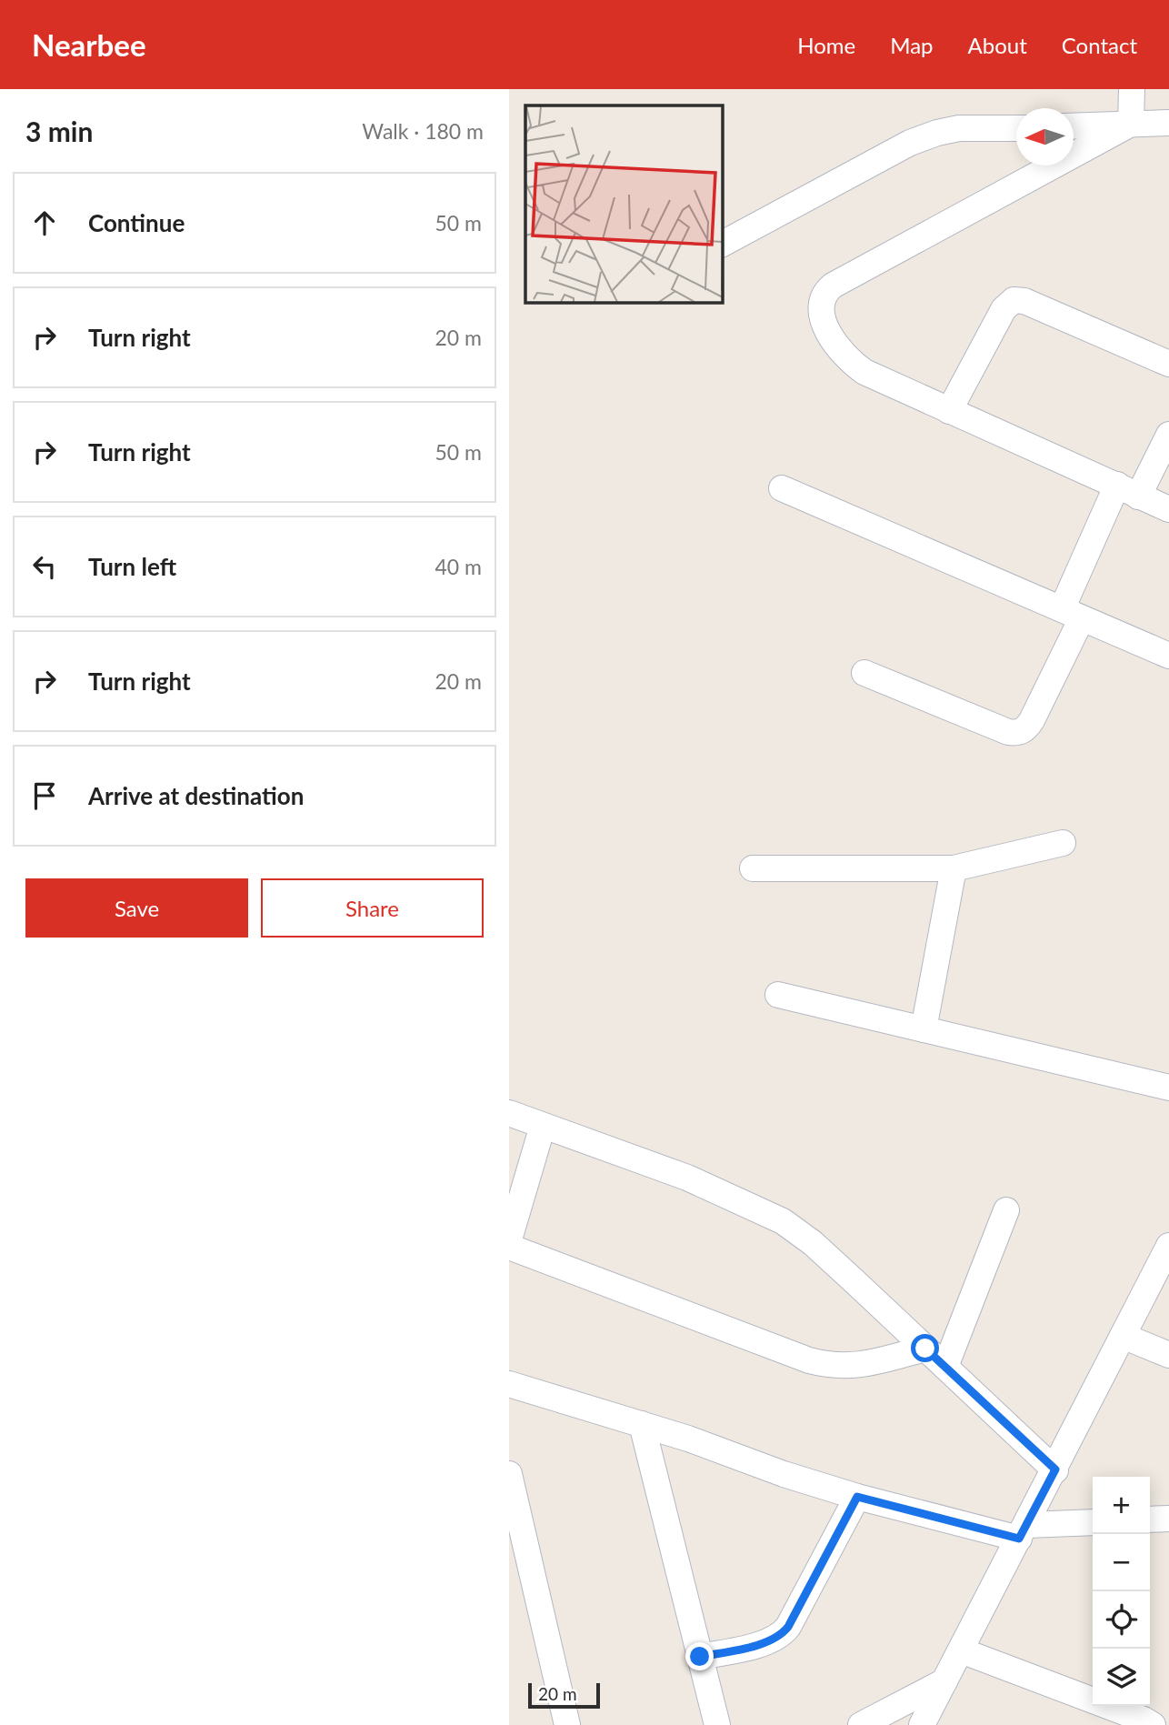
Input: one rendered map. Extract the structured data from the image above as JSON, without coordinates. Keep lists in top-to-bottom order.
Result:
{
  "scale_bar": "20 m",
  "north": "left",
  "page": {
    "header": "Nearbee",
    "nav": [
      "Home",
      "Map",
      "About",
      "Contact"
    ],
    "heading": ["3 min", "Walk · 180 m"],
    "list": [
      ["Continue", "50 m"],
      ["Turn right", "20 m"],
      ["Turn right", "50 m"],
      ["Turn left", "40 m"],
      ["Turn right", "20 m"],
      "Arrive at destination"
    ],
    "buttons": ["Save", "Share"],
    "map_buttons": ["+", "−"],
    "scale": "20 m"
  }
}
